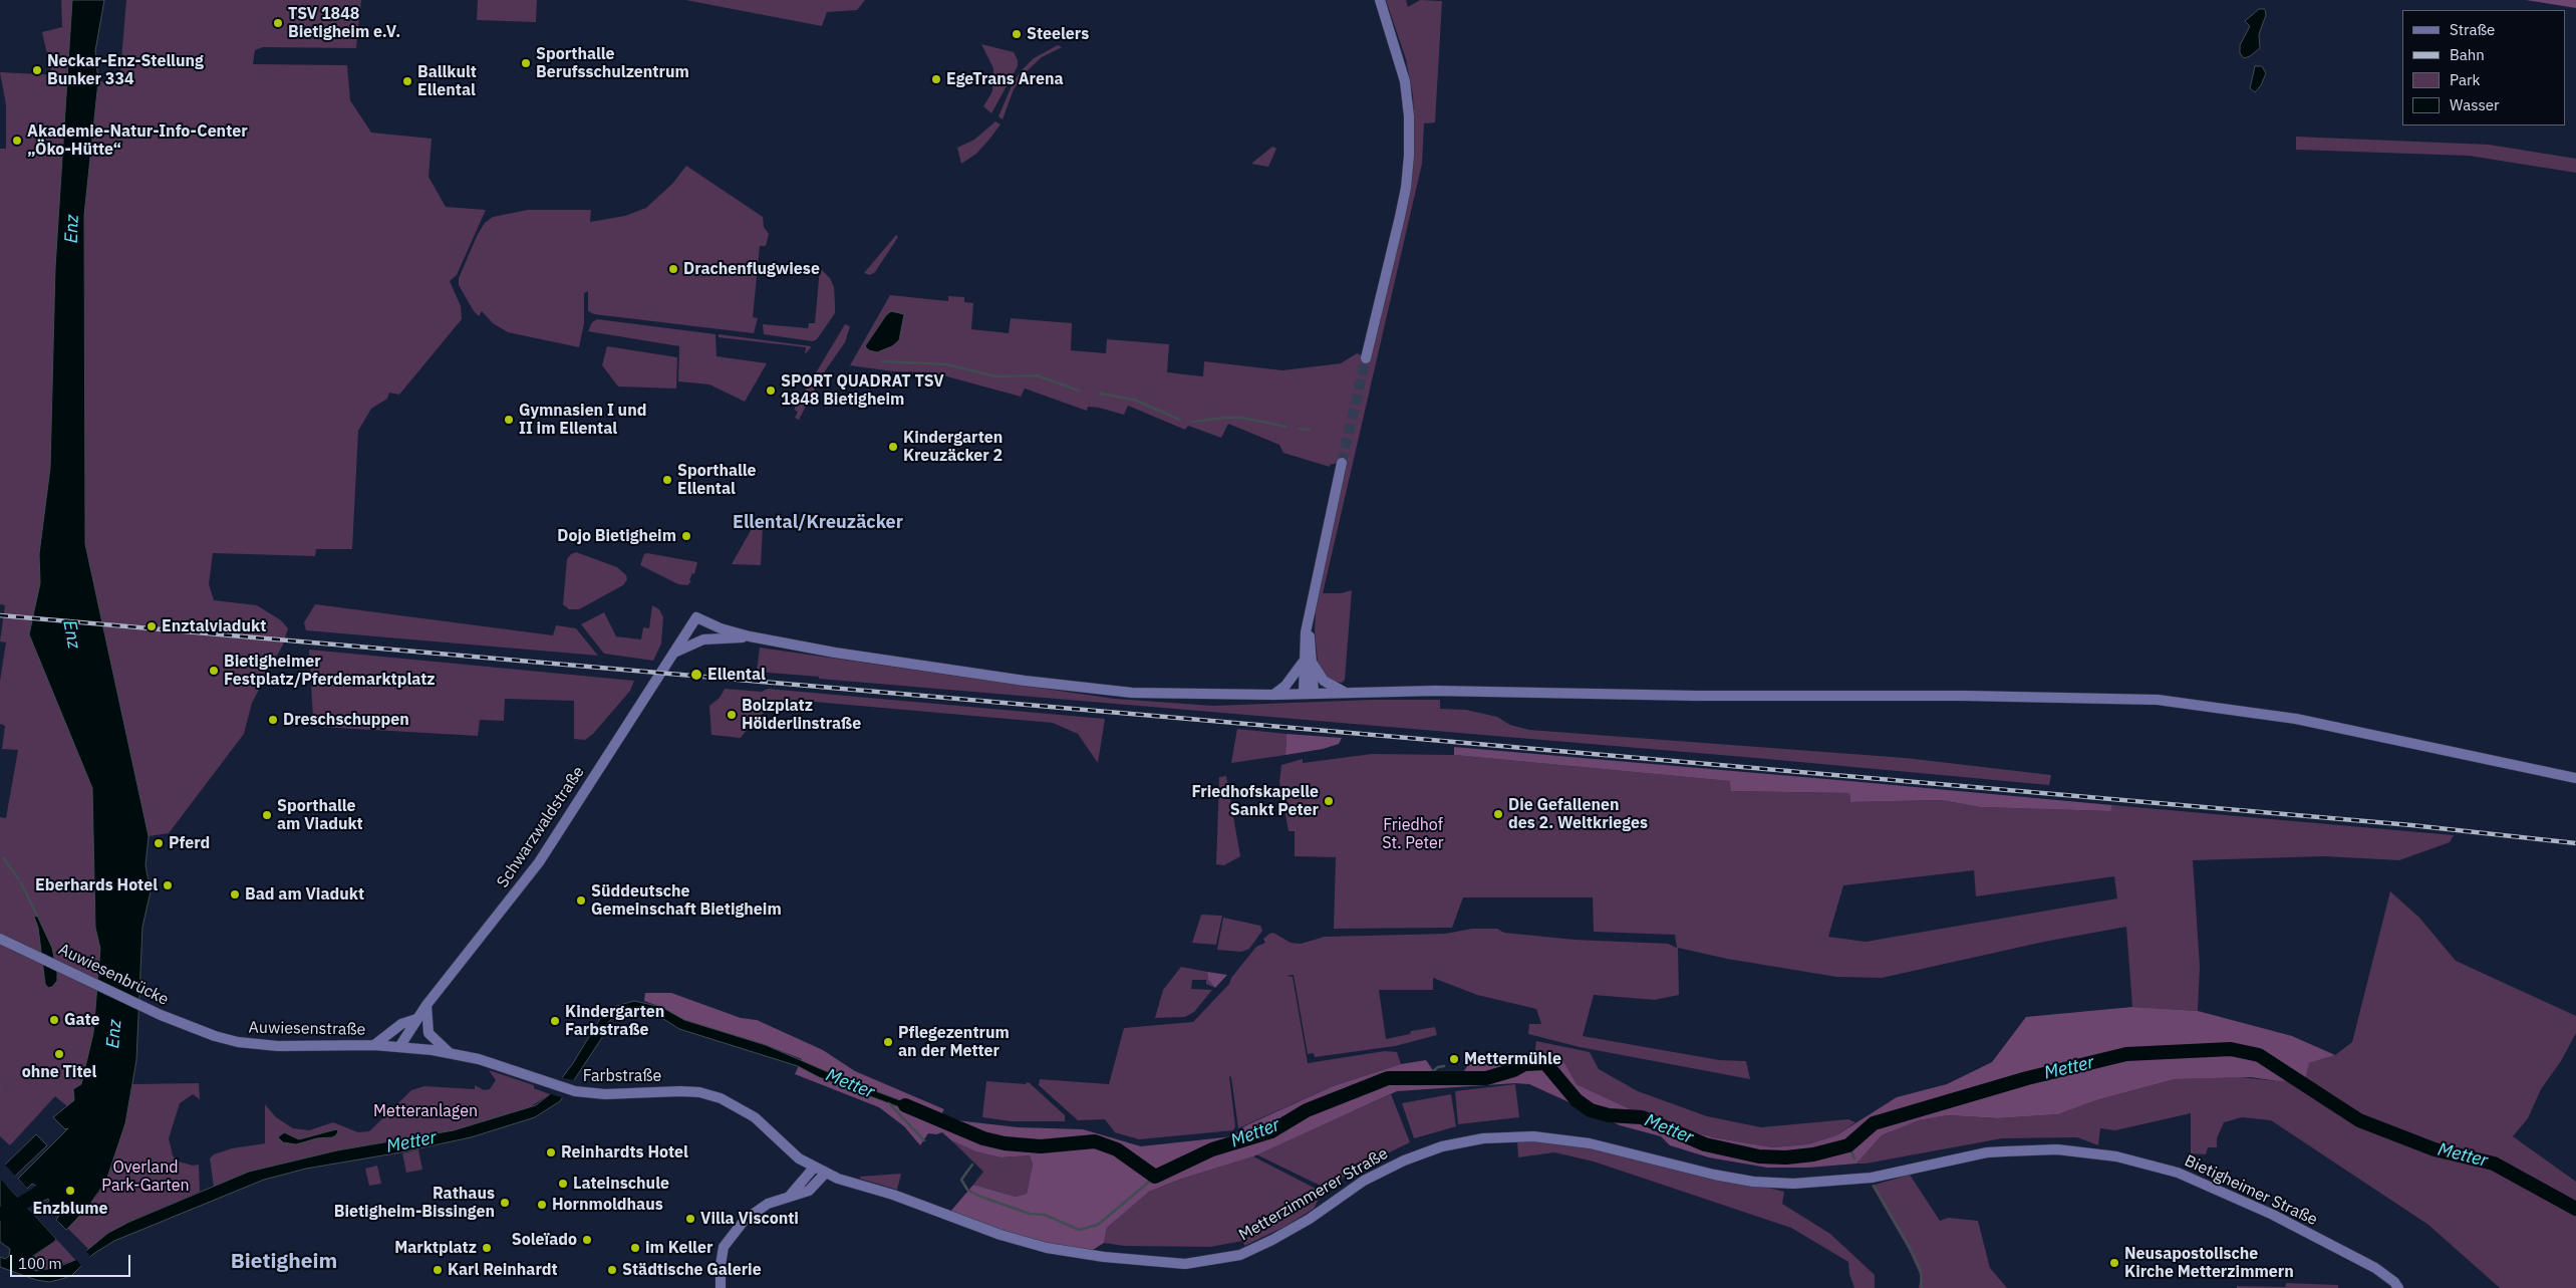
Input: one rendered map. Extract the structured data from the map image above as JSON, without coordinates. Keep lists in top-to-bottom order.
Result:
{
  "streets": {
    "main road": [
      "Schwarzwaldstraße",
      "Auwiesenbrücke",
      "Auwiesenstraße",
      "Farbstraße",
      "Bietigheimer Straße",
      "Metterzimmerer Straße"
    ]
  },
  "crossings": [
    ["Schwarzwaldstraße", "Auwiesenstraße"],
    ["Schwarzwaldstraße", "Farbstraße"],
    ["Auwiesenbrücke", "Auwiesenstraße"],
    ["Auwiesenstraße", "Farbstraße"],
    ["Farbstraße", "Metterzimmerer Straße"],
    ["Bietigheimer Straße", "Metterzimmerer Straße"]
  ],
  "districts": ["Ellental/Kreuzäcker", "Bietigheim"],
  "water": ["Enz", "Metter"],
  "parks": ["Friedhof St. Peter", "Metteranlagen", "Overland Park-Garten"],
  "places": [
    "TSV 1848 Bietigheim e.V.",
    "Steelers",
    "Sporthalle Berufsschulzentrum",
    "Neckar-Enz-Stellung Bunker 334",
    "EgeTrans Arena",
    "Ballkult Ellental",
    "Akademie-Natur-Info-Center „Öko-Hütte“",
    "Drachenflugwiese",
    "SPORT QUADRAT TSV 1848 Bietigheim",
    "Gymnasien I und II im Ellental",
    "Kindergarten Kreuzäcker 2",
    "Sporthalle Ellental",
    "Dojo Bietigheim",
    "Enztalviadukt",
    "Bietigheimer Festplatz/Pferdemarktplatz",
    "Ellental",
    "Bolzplatz Hölderlinstraße",
    "Dreschschuppen",
    "Friedhofskapelle Sankt Peter",
    "Die Gefallenen des 2. Weltkrieges",
    "Sporthalle am Viadukt",
    "Pferd",
    "Eberhards Hotel",
    "Bad am Viadukt",
    "Süddeutsche Gemeinschaft Bietigheim",
    "Gate",
    "Kindergarten Farbstraße",
    "Pflegezentrum an der Metter",
    "ohne Titel",
    "Mettermühle",
    "Reinhardts Hotel",
    "Lateinschule",
    "Enzblume",
    "Rathaus Bietigheim-Bissingen",
    "Hornmoldhaus",
    "Villa Visconti",
    "Soleïado",
    "Marktplatz",
    "im Keller",
    "Neusapostolische Kirche Metterzimmern",
    "Karl Reinhardt",
    "Städtische Galerie"
  ],
  "legend": [
    "Straße",
    "Bahn",
    "Park",
    "Wasser"
  ],
  "scale_bar": "100 m"
}
